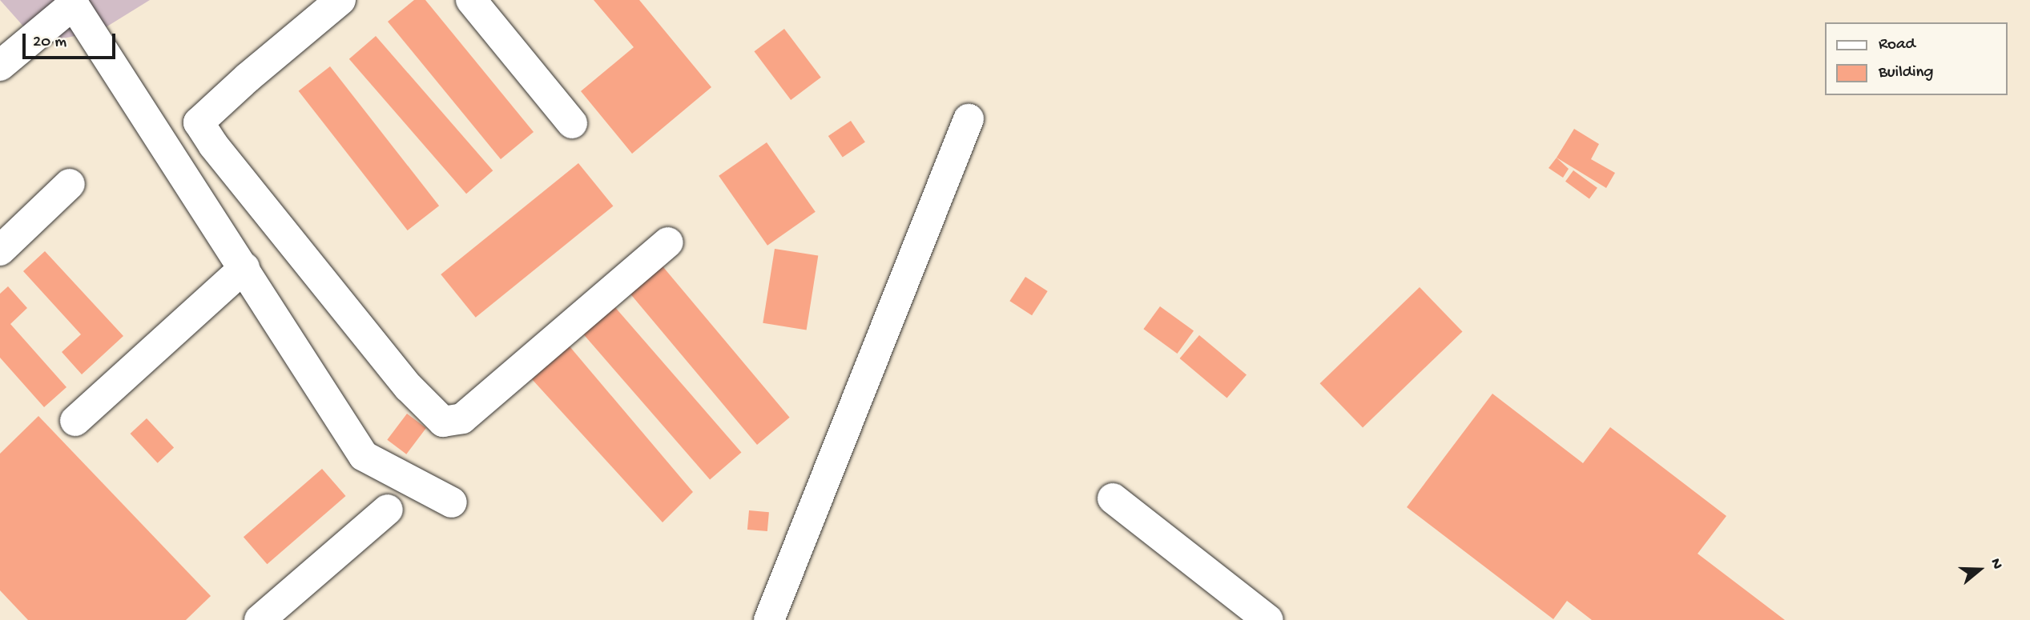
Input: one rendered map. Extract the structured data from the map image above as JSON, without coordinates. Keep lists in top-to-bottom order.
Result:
{
  "legend": ["Road", "Building"],
  "scale_bar": "20 m",
  "north": "right"
}
